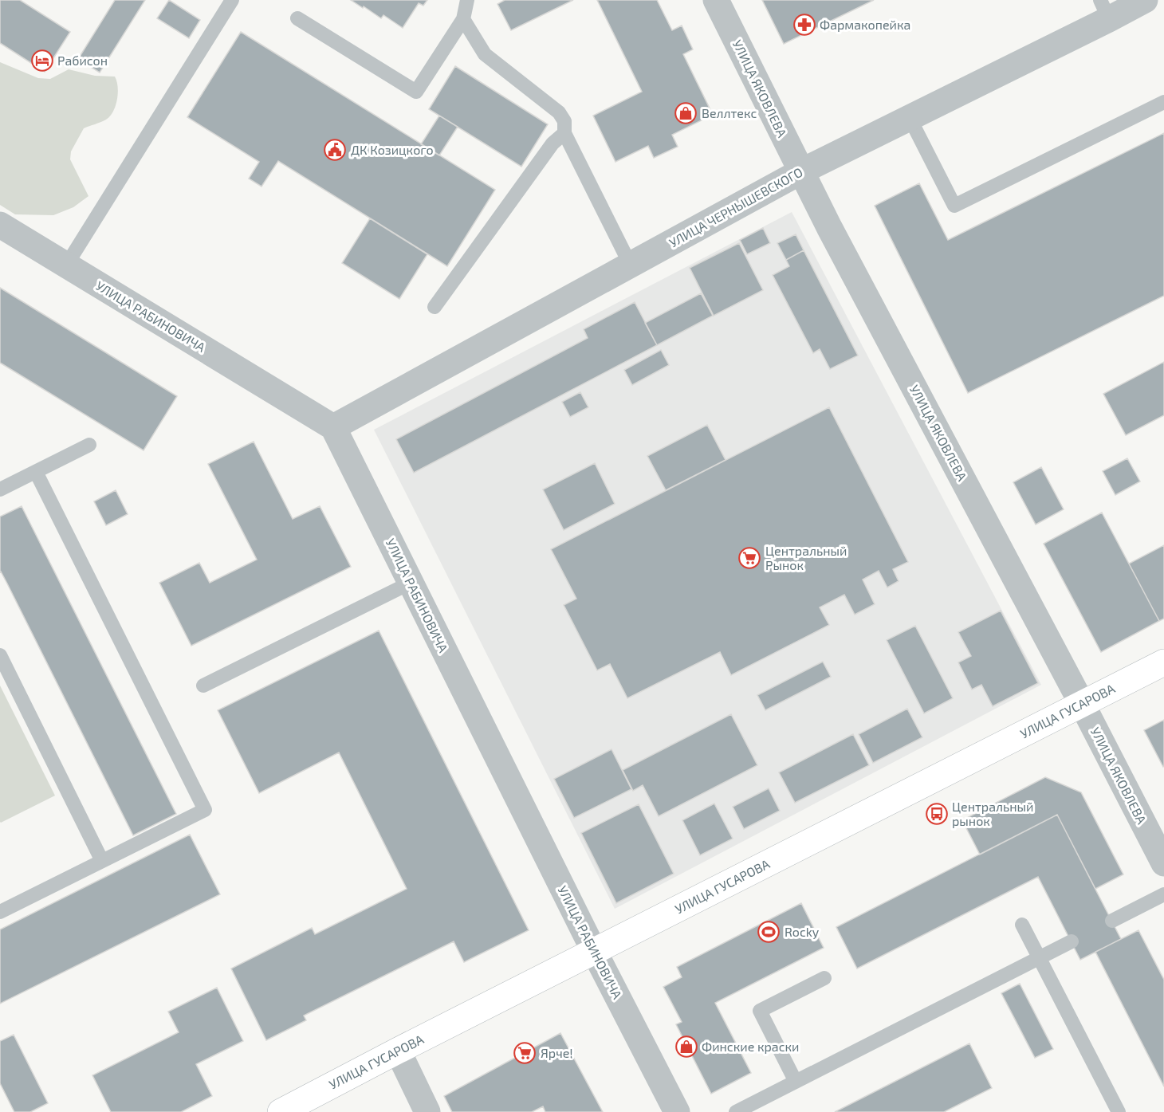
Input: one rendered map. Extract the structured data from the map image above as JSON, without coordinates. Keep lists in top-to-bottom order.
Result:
{
  "streets": {
    "main road": ["УЛИЦА ГУСАРОВА"],
    "street": ["УЛИЦА ЯКОВЛЕВА", "УЛИЦА ЧЕРНЫШЕВСКОГО", "УЛИЦА РАБИНОВИЧА"]
  },
  "crossings": [
    ["УЛИЦА ЯКОВЛЕВА", "УЛИЦА ЧЕРНЫШЕВСКОГО"],
    ["УЛИЦА ЯКОВЛЕВА", "УЛИЦА ГУСАРОВА"],
    ["УЛИЦА ЧЕРНЫШЕВСКОГО", "УЛИЦА РАБИНОВИЧА"],
    ["УЛИЦА РАБИНОВИЧА", "УЛИЦА ГУСАРОВА"]
  ],
  "places": {
    "pharmacy": ["Фармакопейка"],
    "hotel": ["Рабисон"],
    "shop": ["Веллтекс", "Финские краски"],
    "public building": ["ДК Козицкого"],
    "supermarket": ["Центральный Рынок", "Ярче!"],
    "bus stop": ["Центральный рынок"],
    "sports": ["Rocky"]
  }
}
